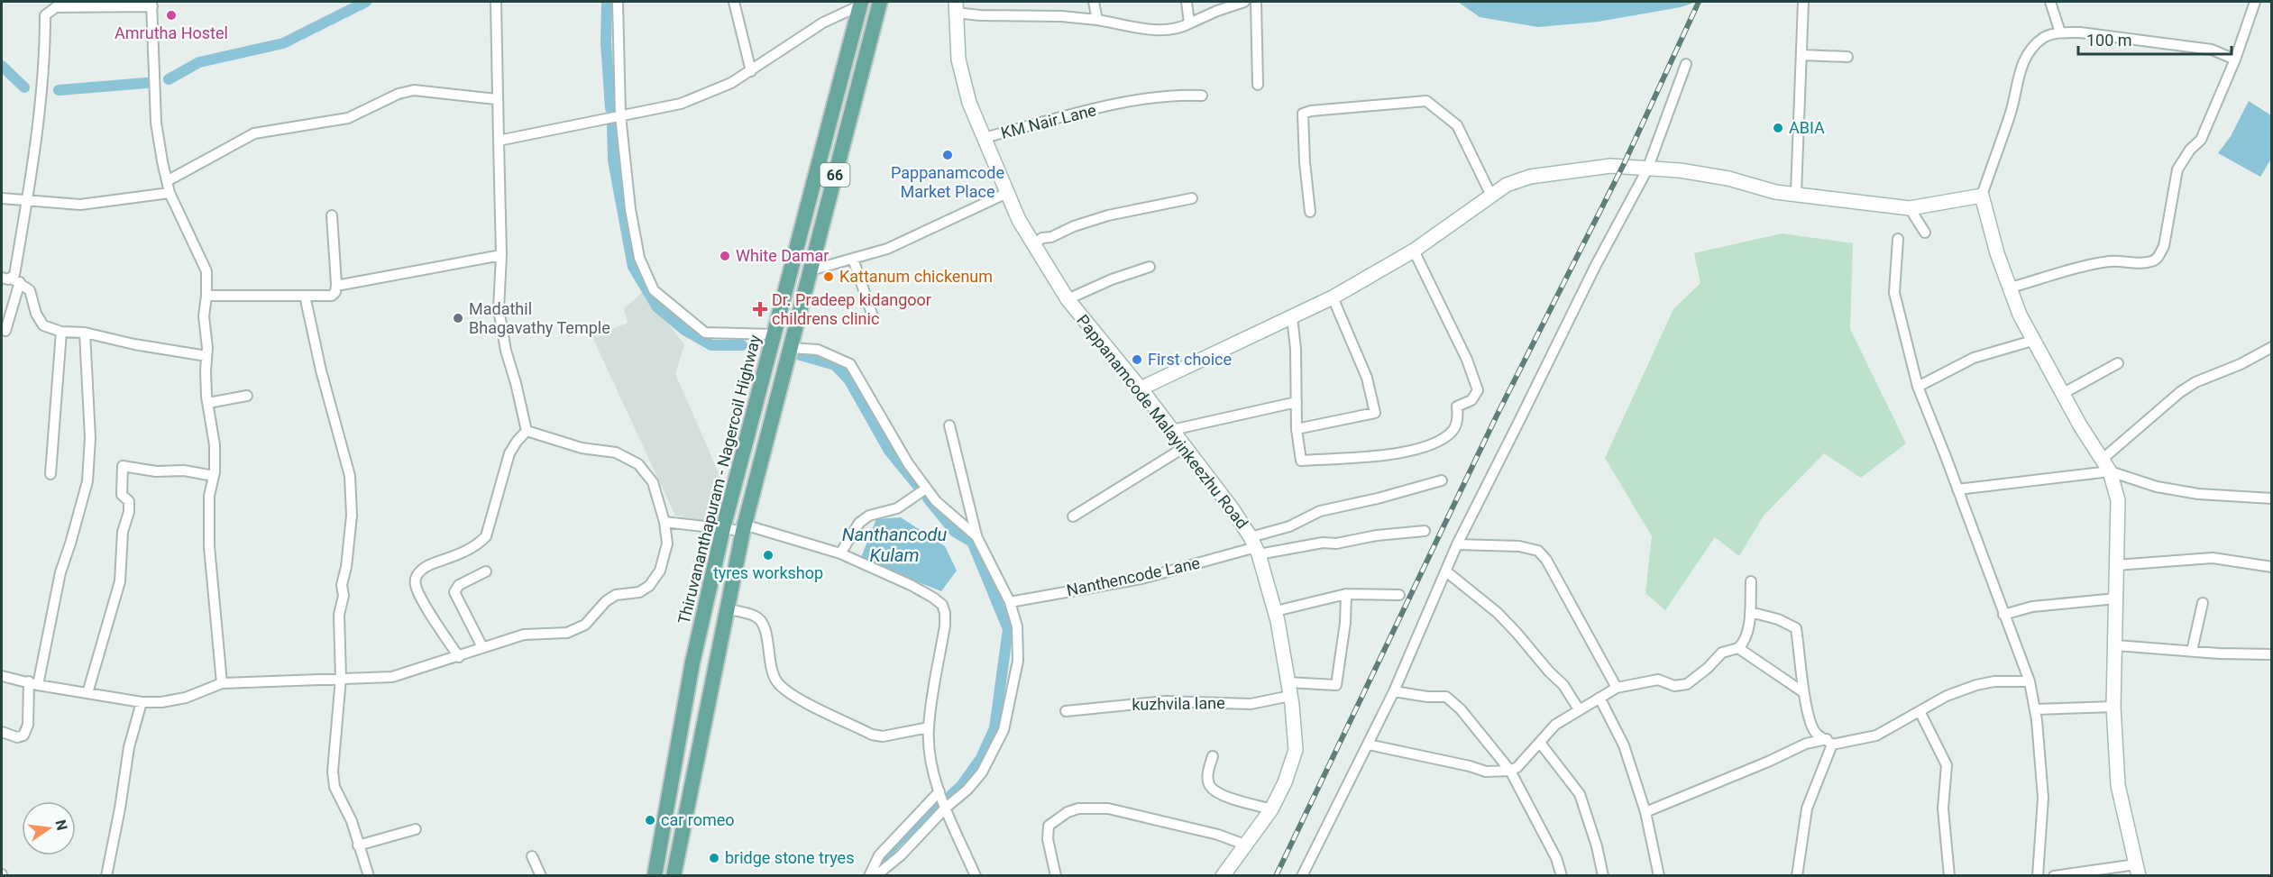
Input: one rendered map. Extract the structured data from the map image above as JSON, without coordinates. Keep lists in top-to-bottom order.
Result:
{
  "streets": {
    "main road": ["66", "Thiruvananthapuram - Nagercoil Highway"],
    "street": [
      "KM Nair Lane",
      "Pappanamcode Malayinkeezhu Road",
      "Nanthencode Lane",
      "kuzhvila lane"
    ]
  },
  "crossings": [
    ["KM Nair Lane", "Pappanamcode Malayinkeezhu Road"],
    ["Pappanamcode Malayinkeezhu Road", "Nanthencode Lane"],
    ["Pappanamcode Malayinkeezhu Road", "kuzhvila lane"]
  ],
  "water": ["Nanthancodu Kulam"],
  "places": {
    "other": [
      "Amrutha Hostel",
      "ABIA",
      "Pappanamcode Market Place",
      "White Damar",
      "Kattanum chickenum",
      "Madathil Bhagavathy Temple",
      "First choice",
      "tyres workshop",
      "car romeo",
      "bridge stone tryes"
    ],
    "health": ["Dr. Pradeep kidangoor childrens clinic"]
  },
  "scale_bar": "100 m",
  "north": "right"
}
